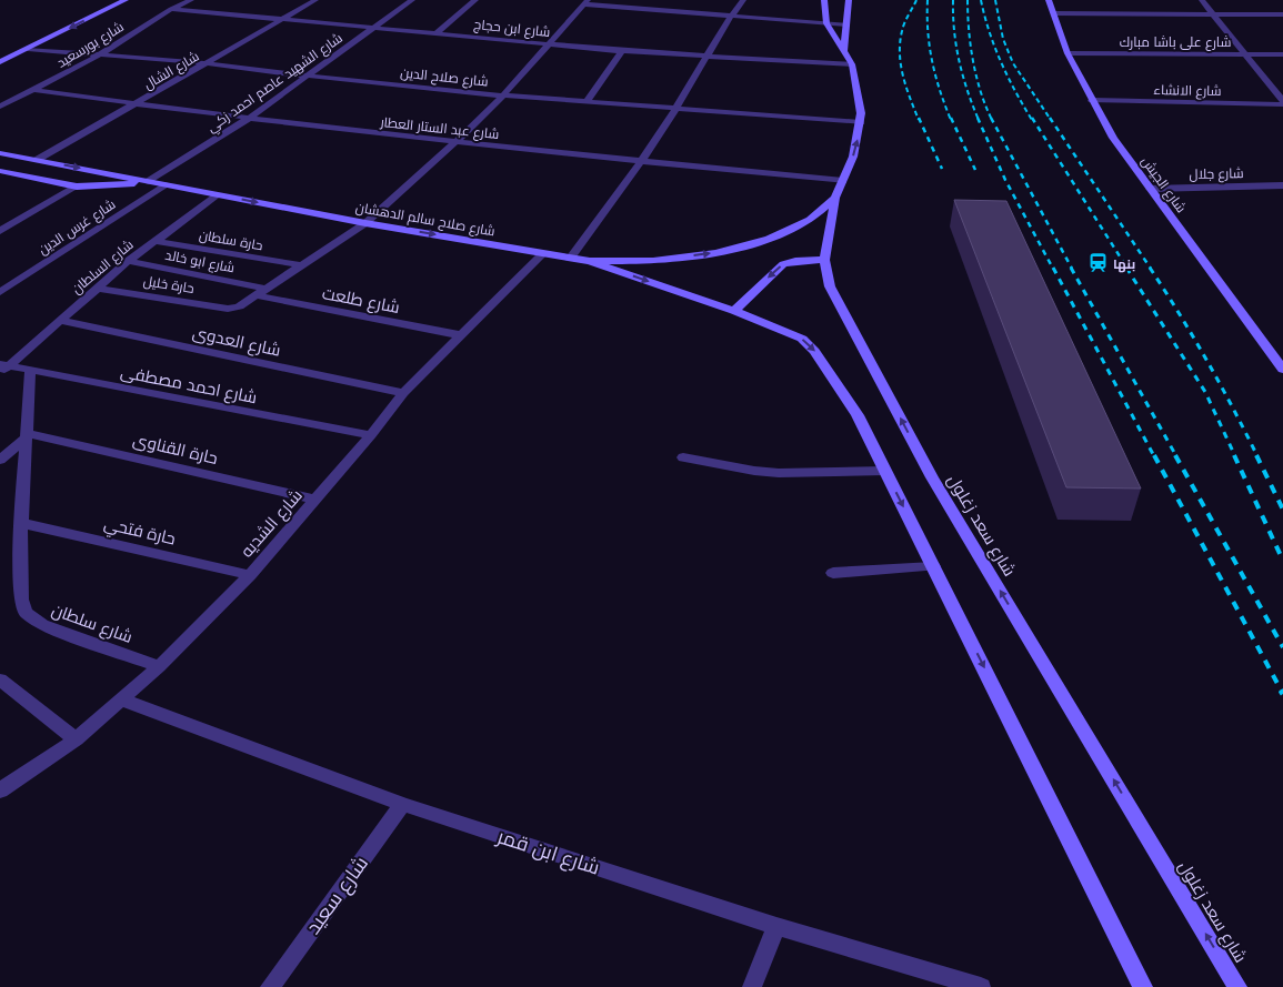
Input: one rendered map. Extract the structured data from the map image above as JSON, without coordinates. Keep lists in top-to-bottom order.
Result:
{
  "streets": {
    "main road": ["شارع الجيش", "شارع صلاح سالم الدهشان", "شارع سعد زغلول"],
    "street": [
      "شارع ابن حجاج",
      "شارع على باشا مبارك",
      "شارع بورسعيد",
      "شارع الشال",
      "شارع صلاح الدين",
      "شارع الشهيد عاصم احمد زكي",
      "شارع الانشاء",
      "شارع عبد الستار العطار",
      "شارع جلال",
      "شارع غرس الدين",
      "حارة سلطان",
      "شارع ابو خالد",
      "شارع السلطان",
      "حارة خليل",
      "شارع طلعت",
      "شارع العدوى",
      "شارع احمد مصطفى",
      "حارة القناوى",
      "شارع الشديه",
      "حارة فتحي",
      "شارع سلطان",
      "شارع ابن قمر",
      "شارع سعيد"
    ]
  },
  "crossings": [
    ["شارع ابن حجاج", "شارع بورسعيد"],
    ["شارع ابن حجاج", "شارع الشال"],
    ["شارع ابن حجاج", "شارع الشهيد عاصم احمد زكي"],
    ["شارع ابن حجاج", "شارع سعد زغلول"],
    ["شارع على باشا مبارك", "شارع الجيش"],
    ["شارع بورسعيد", "شارع صلاح الدين"],
    ["شارع بورسعيد", "شارع عبد الستار العطار"],
    ["شارع الشال", "شارع صلاح الدين"],
    ["شارع الشال", "شارع عبد الستار العطار"],
    ["شارع الشال", "شارع صلاح سالم الدهشان"],
    ["شارع صلاح الدين", "شارع الشهيد عاصم احمد زكي"],
    ["شارع صلاح الدين", "شارع سعد زغلول"],
    ["شارع الشهيد عاصم احمد زكي", "شارع عبد الستار العطار"],
    ["شارع الشهيد عاصم احمد زكي", "شارع صلاح سالم الدهشان"],
    ["شارع الانشاء", "شارع الجيش"],
    ["شارع عبد الستار العطار", "شارع سعد زغلول"],
    ["شارع جلال", "شارع الجيش"],
    ["شارع صلاح سالم الدهشان", "شارع غرس الدين"],
    ["شارع صلاح سالم الدهشان", "شارع السلطان"],
    ["شارع صلاح سالم الدهشان", "شارع الشديه"],
    ["شارع صلاح سالم الدهشان", "شارع سعد زغلول"],
    ["حارة سلطان", "شارع السلطان"],
    ["شارع ابو خالد", "شارع السلطان"],
    ["شارع السلطان", "حارة خليل"],
    ["شارع السلطان", "شارع العدوى"],
    ["شارع السلطان", "شارع احمد مصطفى"],
    ["حارة خليل", "شارع طلعت"],
    ["شارع طلعت", "شارع الشديه"],
    ["شارع العدوى", "شارع الشديه"],
    ["شارع احمد مصطفى", "شارع الشديه"],
    ["شارع احمد مصطفى", "شارع سلطان"],
    ["حارة القناوى", "شارع الشديه"],
    ["حارة القناوى", "شارع سلطان"],
    ["شارع الشديه", "حارة فتحي"],
    ["شارع الشديه", "شارع سلطان"],
    ["شارع الشديه", "شارع ابن قمر"],
    ["حارة فتحي", "شارع سلطان"],
    ["شارع ابن قمر", "شارع سعيد"]
  ],
  "places": {
    "station": ["بنها"]
  }
}
